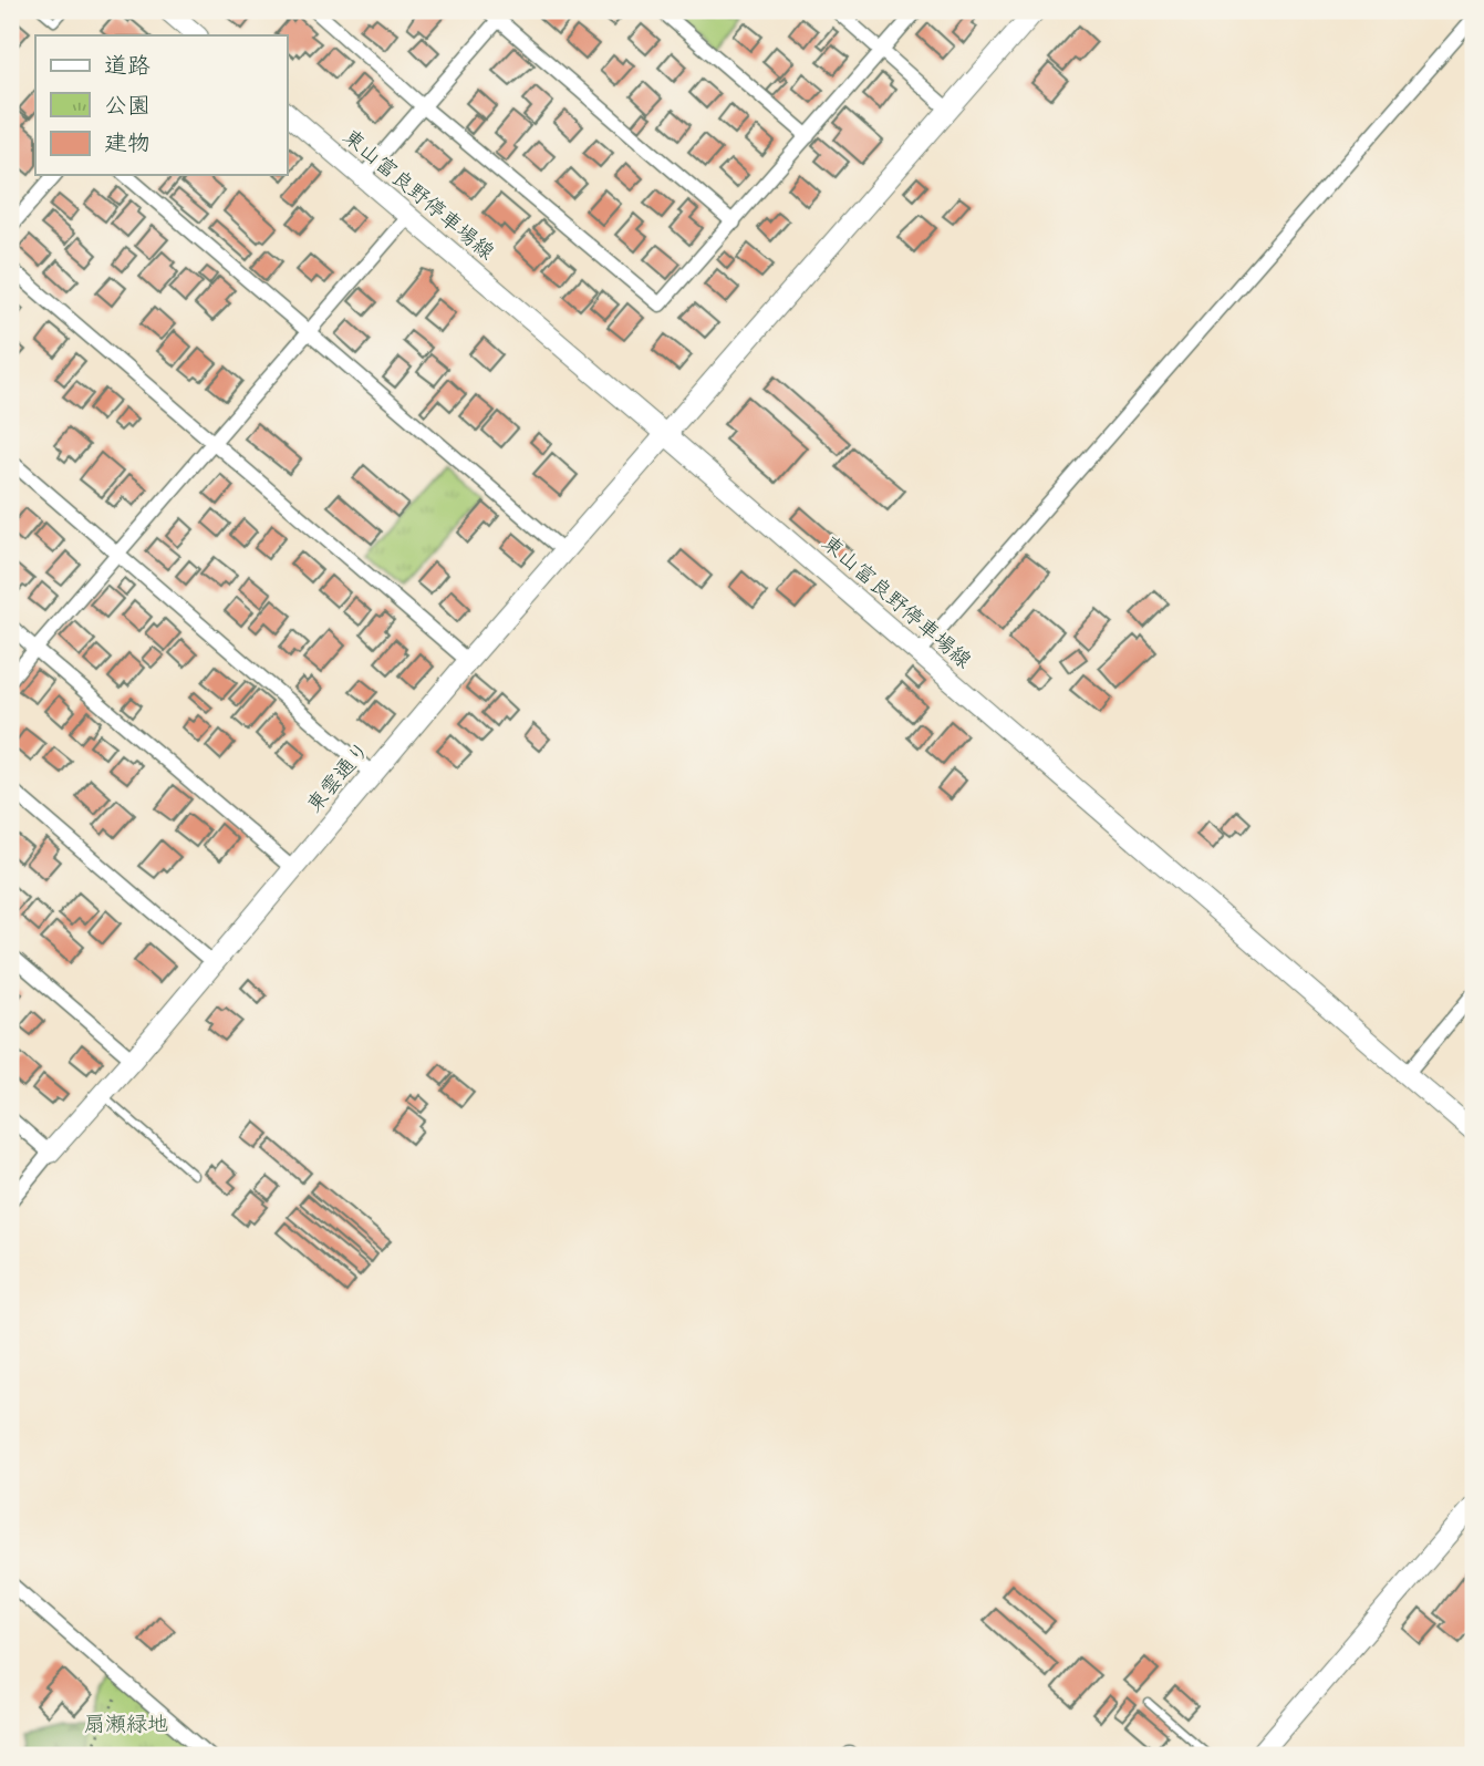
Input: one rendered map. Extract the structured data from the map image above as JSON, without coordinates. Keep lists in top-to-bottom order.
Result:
{
  "streets": {
    "street": ["東山富良野停車場線", "東雲通り"]
  },
  "crossings": [
    ["東山富良野停車場線", "東雲通り"]
  ],
  "parks": ["扇瀬緑地"],
  "legend": ["道路", "公園", "建物"]
}
